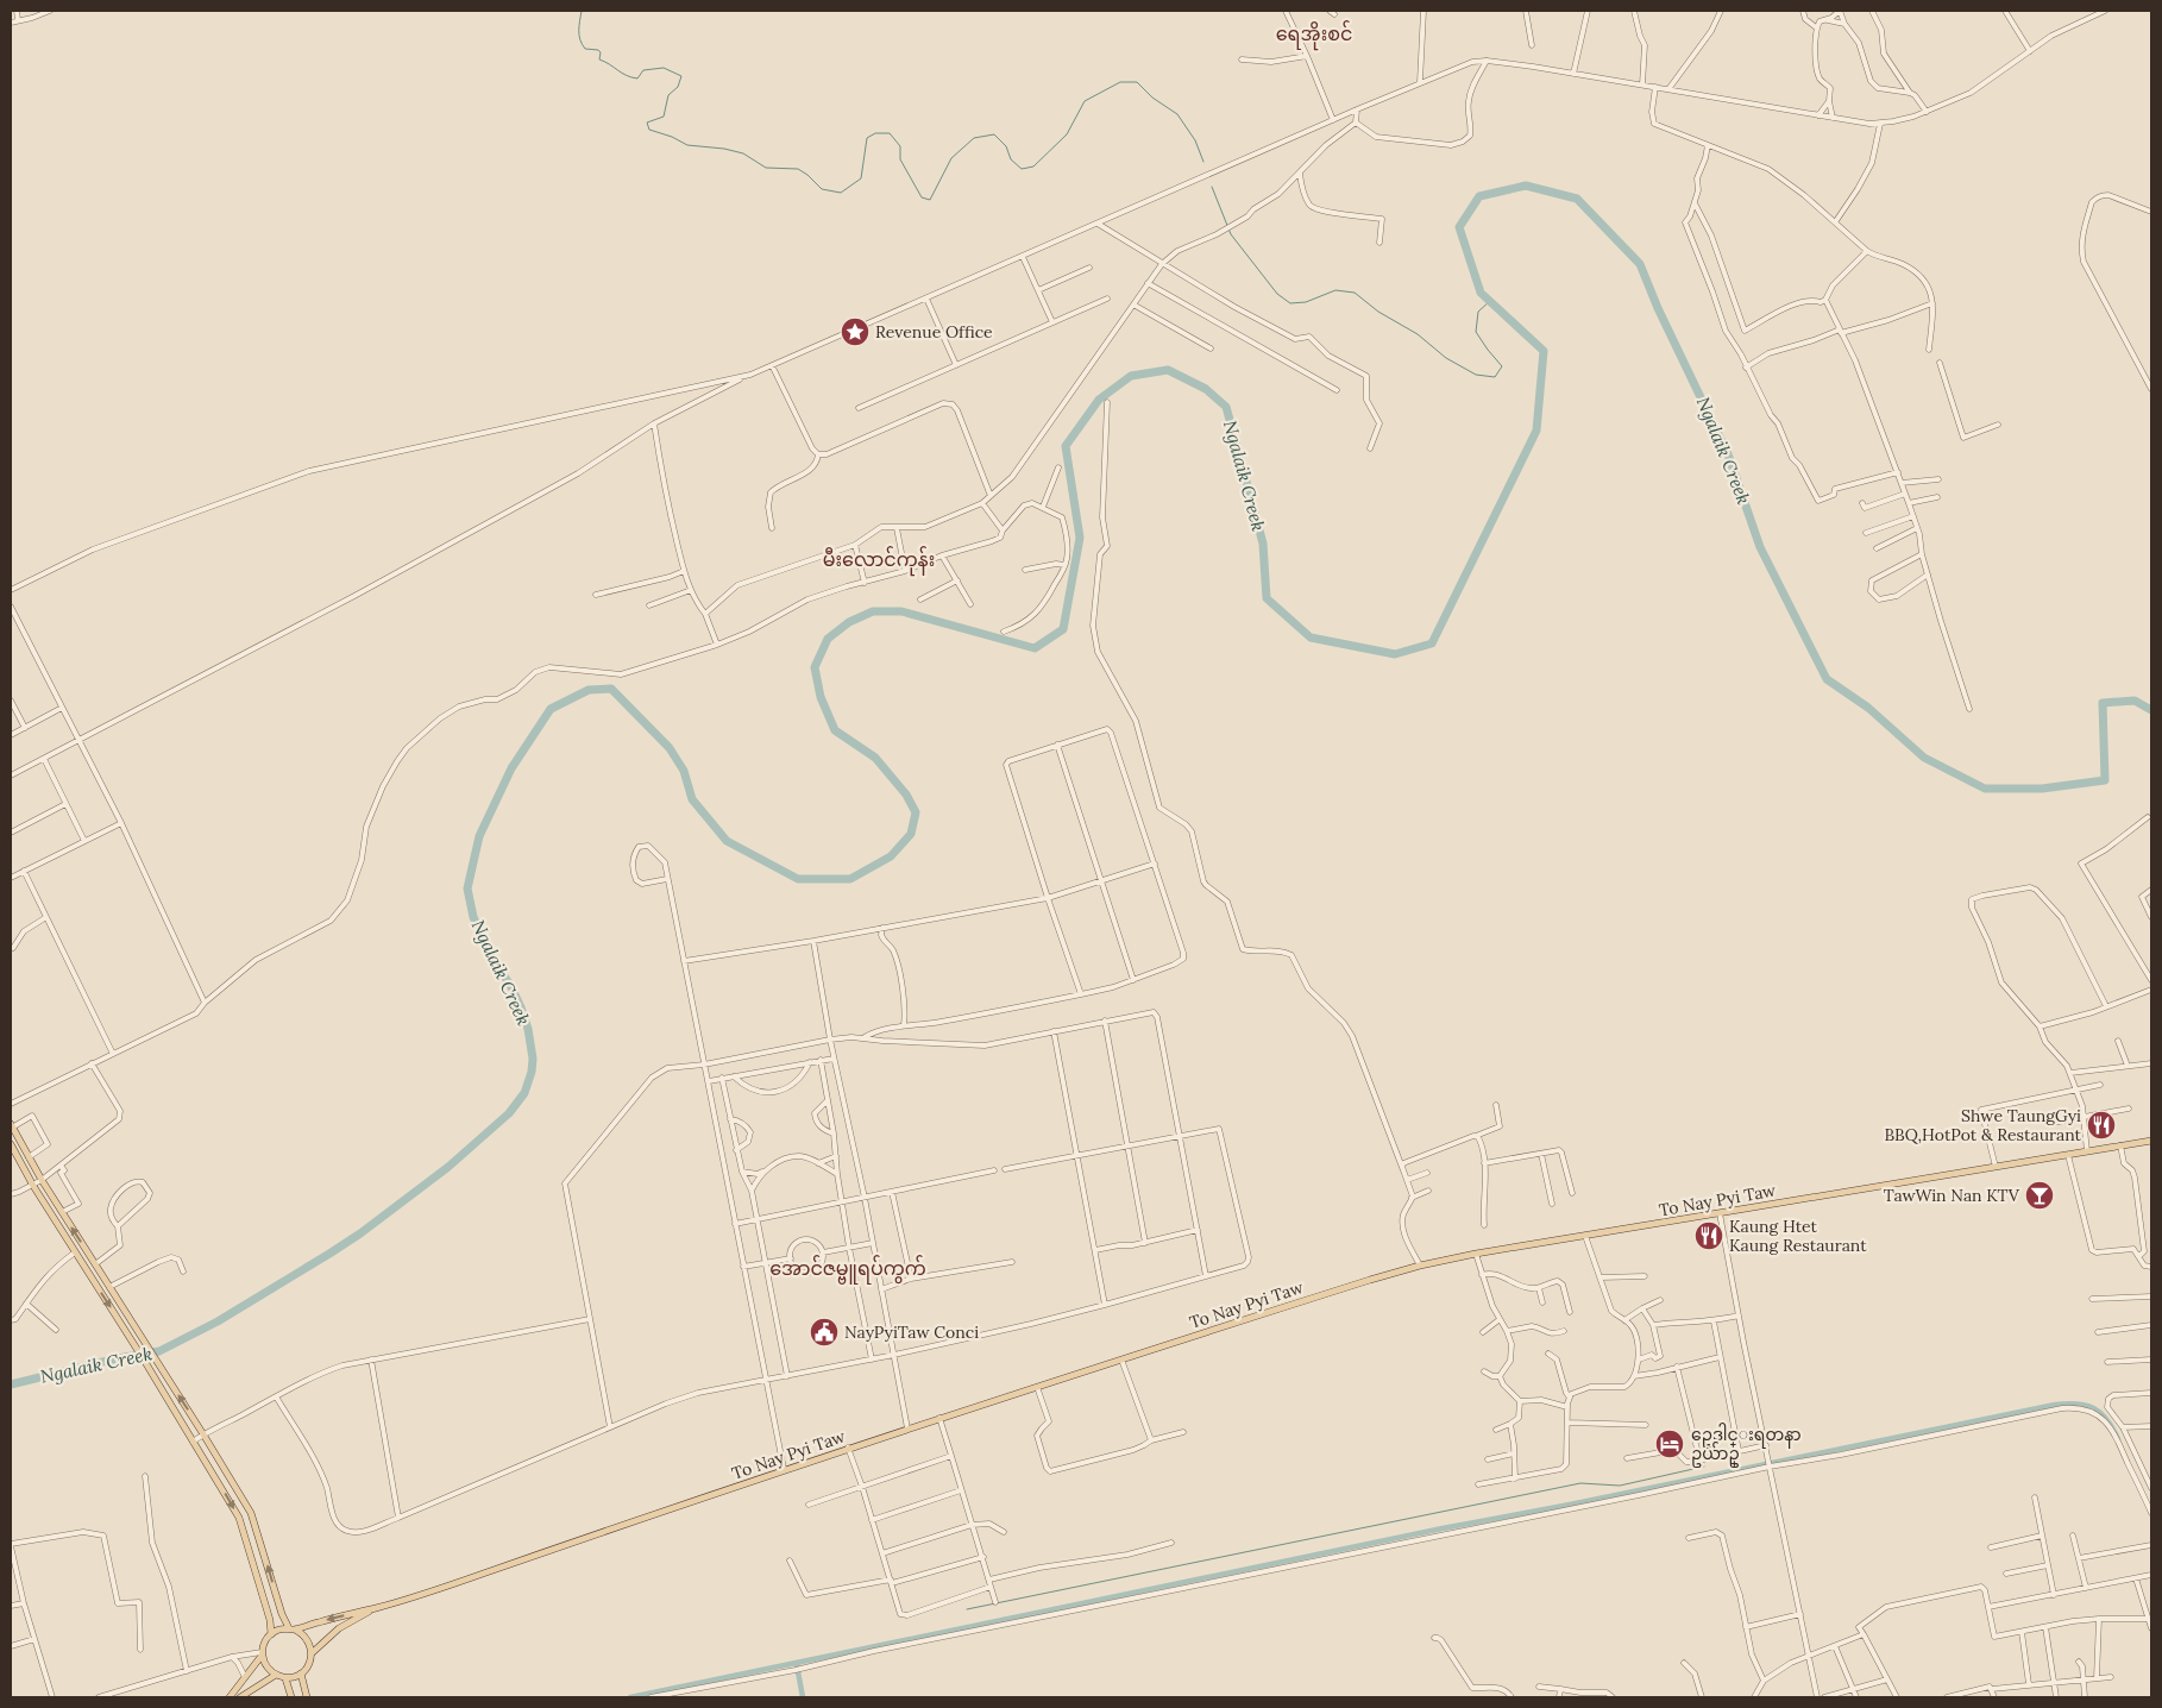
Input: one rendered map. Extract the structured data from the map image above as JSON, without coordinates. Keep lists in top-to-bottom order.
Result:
{
  "streets": {
    "main road": ["To Nay Pyi Taw"]
  },
  "districts": ["ရေအိုးစင်", "မီးလောင်ကုန်း", "အောင်ဇမ္ဗူရပ်ကွက်"],
  "water": ["Ngalaik Creek"],
  "places": {
    "place": ["Revenue Office"],
    "restaurant": ["Shwe TaungGyi BBQ,HotPot & Restaurant", "Kaung Htet Kaung Restaurant"],
    "bar": ["TawWin Nan KTV"],
    "public building": ["NayPyiTaw Conci"],
    "hotel": ["ဥေဒါင္းရတနာ ဥယ်ာဥ္"]
  }
}
